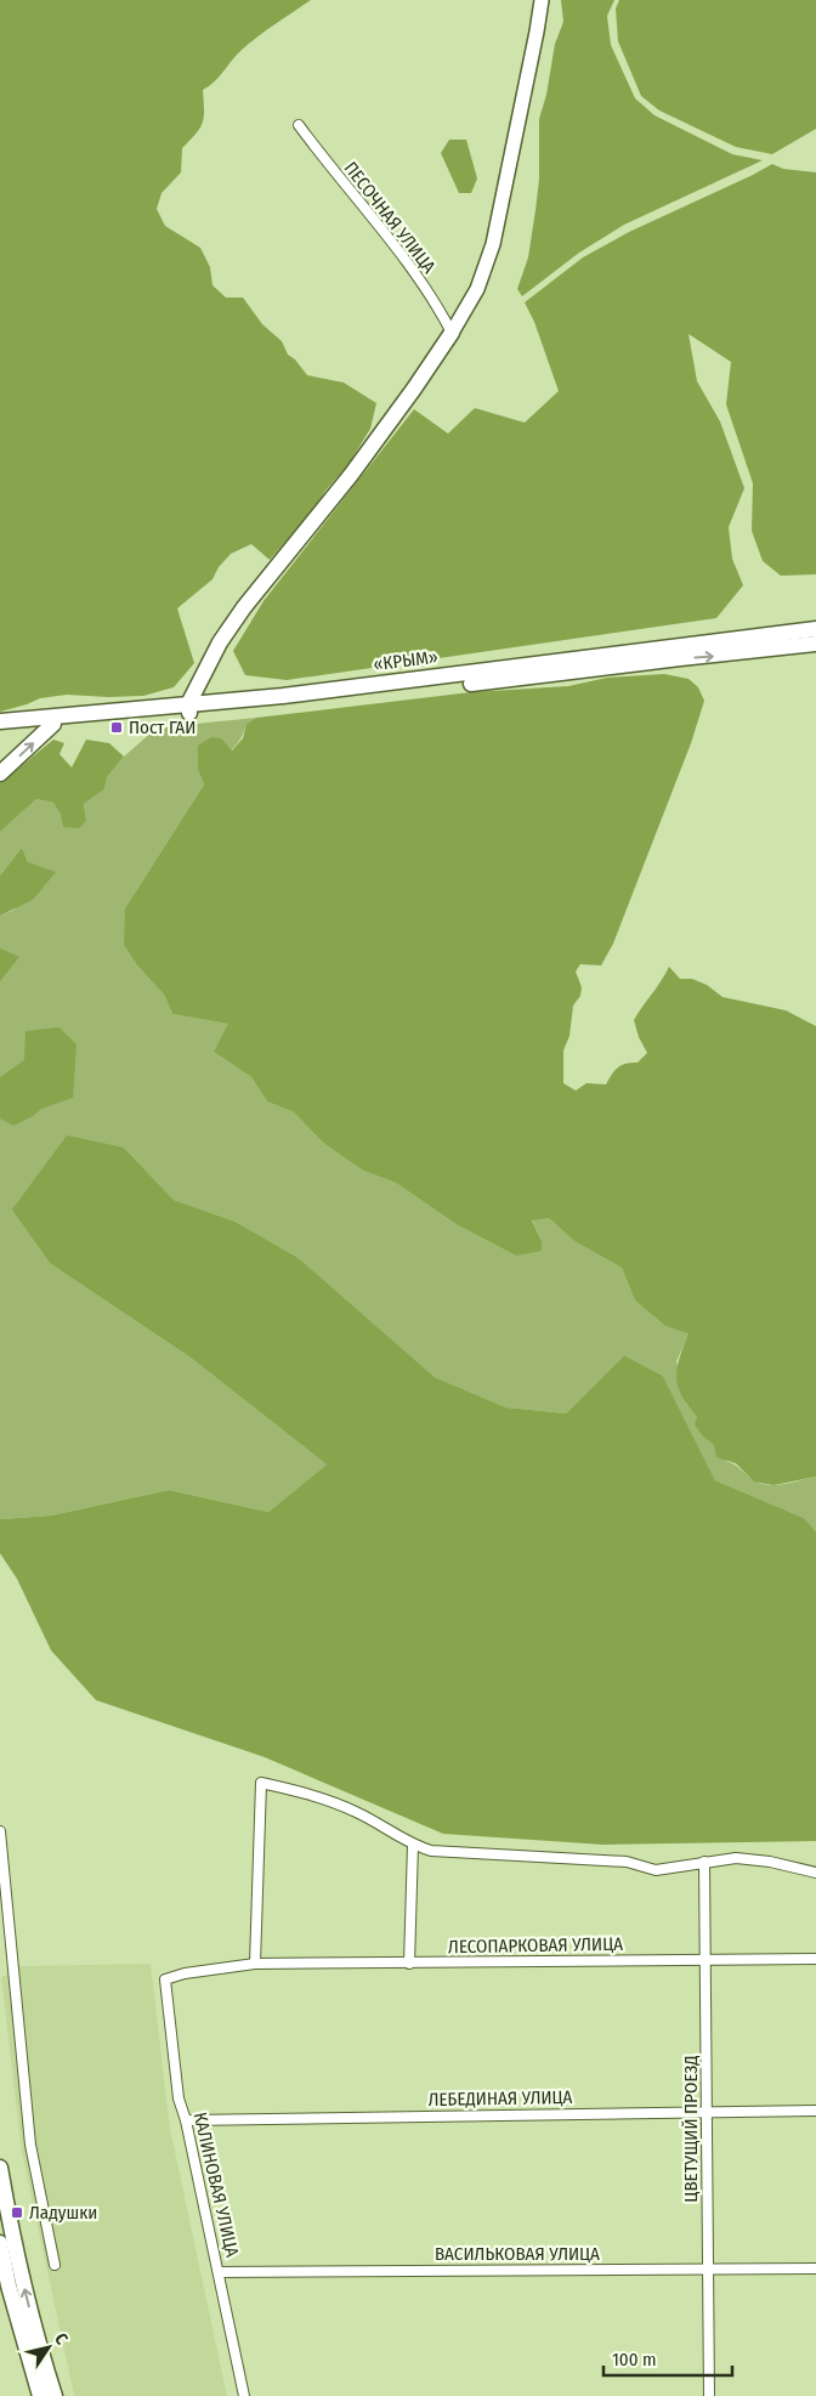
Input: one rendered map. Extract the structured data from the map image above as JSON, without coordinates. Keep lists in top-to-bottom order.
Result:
{
  "streets": {
    "main road": ["«КРЫМ»"],
    "street": [
      "ПЕСОЧНАЯ УЛИЦА",
      "ЛЕСОПАРКОВАЯ УЛИЦА",
      "ЛЕБЕДИНАЯ УЛИЦА",
      "ЦВЕТУЩИЙ ПРОЕЗД",
      "КАЛИНОВАЯ УЛИЦА",
      "ВАСИЛЬКОВАЯ УЛИЦА"
    ]
  },
  "crossings": [
    ["ЛЕСОПАРКОВАЯ УЛИЦА", "ЦВЕТУЩИЙ ПРОЕЗД"],
    ["ЛЕСОПАРКОВАЯ УЛИЦА", "КАЛИНОВАЯ УЛИЦА"],
    ["ЛЕБЕДИНАЯ УЛИЦА", "ЦВЕТУЩИЙ ПРОЕЗД"],
    ["ЛЕБЕДИНАЯ УЛИЦА", "КАЛИНОВАЯ УЛИЦА"],
    ["ЦВЕТУЩИЙ ПРОЕЗД", "ВАСИЛЬКОВАЯ УЛИЦА"],
    ["КАЛИНОВАЯ УЛИЦА", "ВАСИЛЬКОВАЯ УЛИЦА"]
  ],
  "places": {
    "transit": ["Пост ГАИ", "Ладушки"]
  },
  "scale_bar": "100 m",
  "north": "top right"
}
